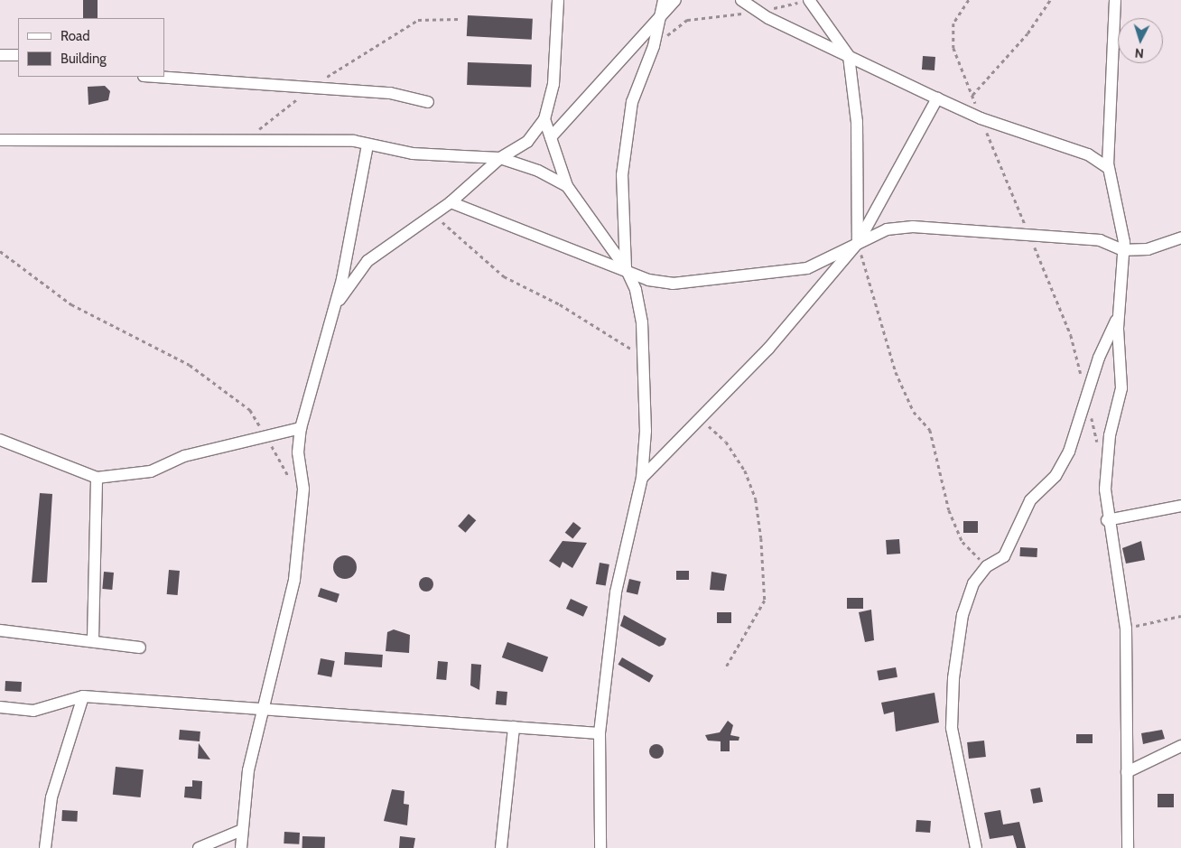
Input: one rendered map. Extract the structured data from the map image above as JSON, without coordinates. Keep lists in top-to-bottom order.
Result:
{
  "legend": ["Road", "Building"],
  "north": "bottom"
}
